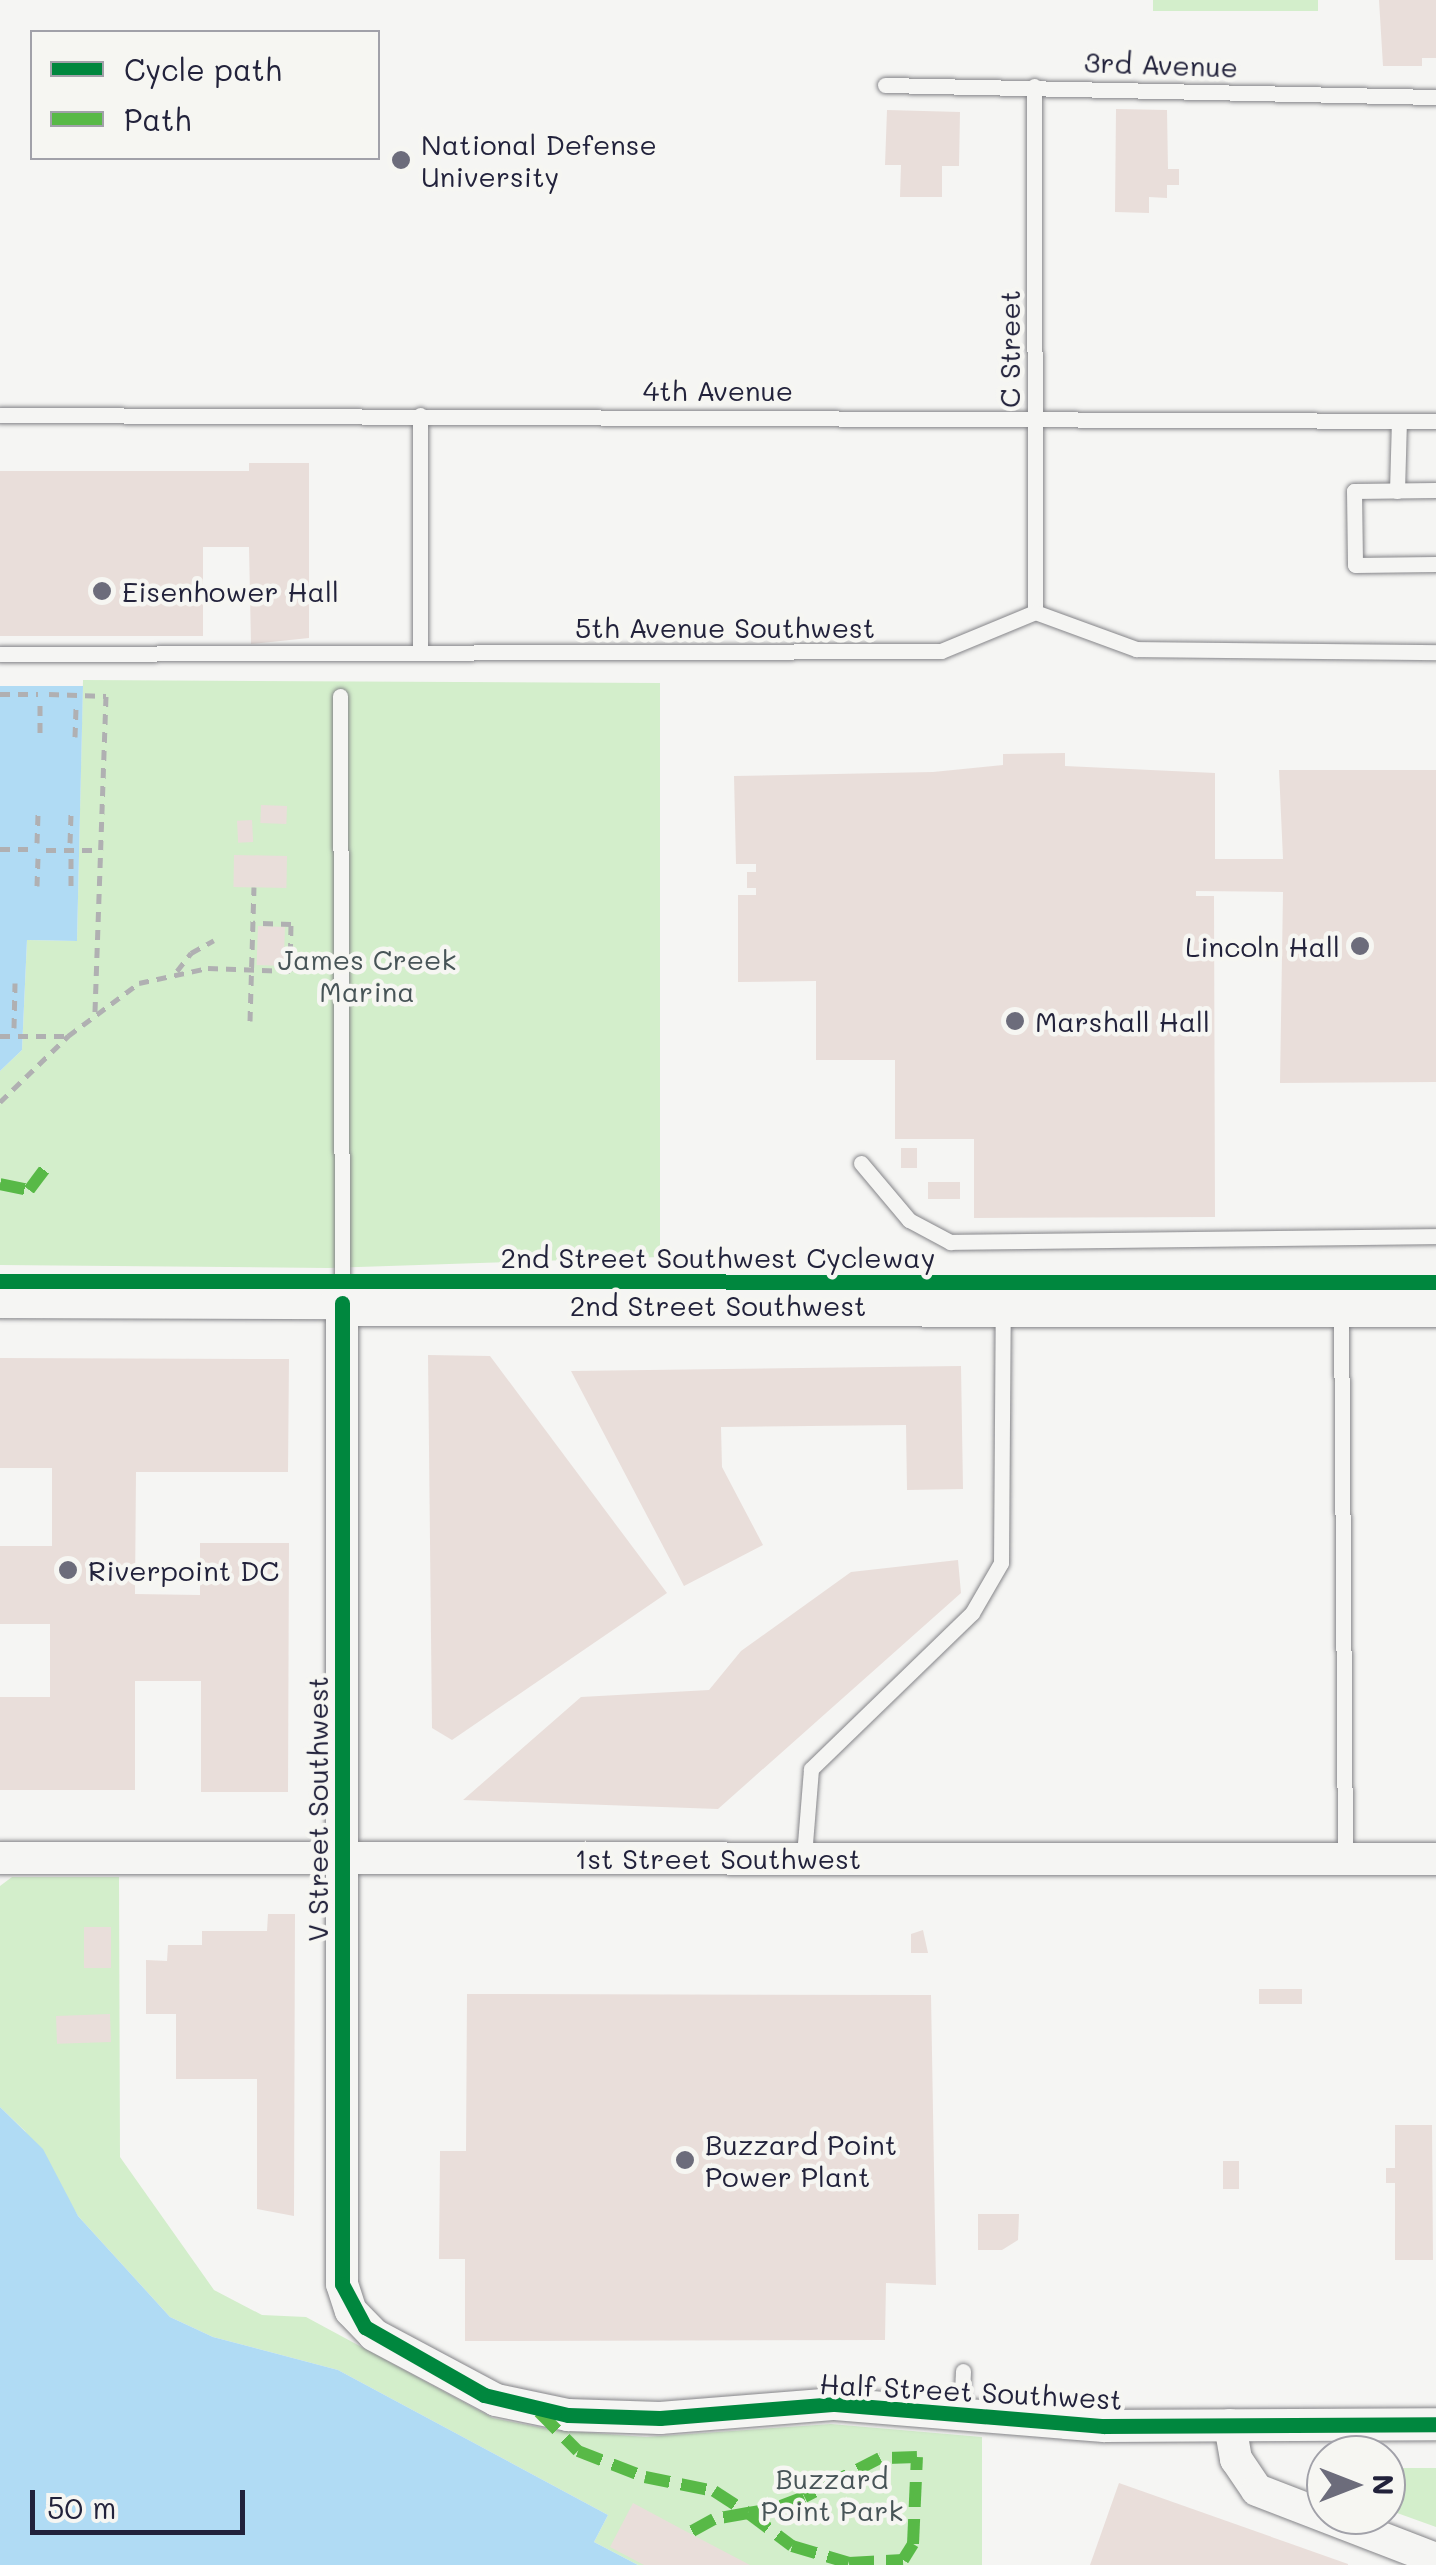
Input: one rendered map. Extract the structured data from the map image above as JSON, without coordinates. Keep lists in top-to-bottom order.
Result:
{
  "streets": {
    "street": [
      "2nd Street Southwest",
      "V Street Southwest",
      "1st Street Southwest",
      "Half Street Southwest"
    ],
    "lane": [
      "3rd Avenue",
      "C Street",
      "4th Avenue",
      "5th Avenue Southwest"
    ],
    "cycle path": ["2nd Street Southwest Cycleway"]
  },
  "crossings": [
    ["3rd Avenue", "C Street"],
    ["C Street", "4th Avenue"],
    ["C Street", "5th Avenue Southwest"],
    ["2nd Street Southwest", "V Street Southwest"],
    ["V Street Southwest", "1st Street Southwest"],
    ["V Street Southwest", "Half Street Southwest"]
  ],
  "parks": ["James Creek Marina", "Buzzard Point Park"],
  "places": [
    "National Defense University",
    "Eisenhower Hall",
    "Lincoln Hall",
    "Marshall Hall",
    "Riverpoint DC",
    "Buzzard Point Power Plant"
  ],
  "legend": ["Cycle path", "Path"],
  "scale_bar": "50 m",
  "north": "right"
}
